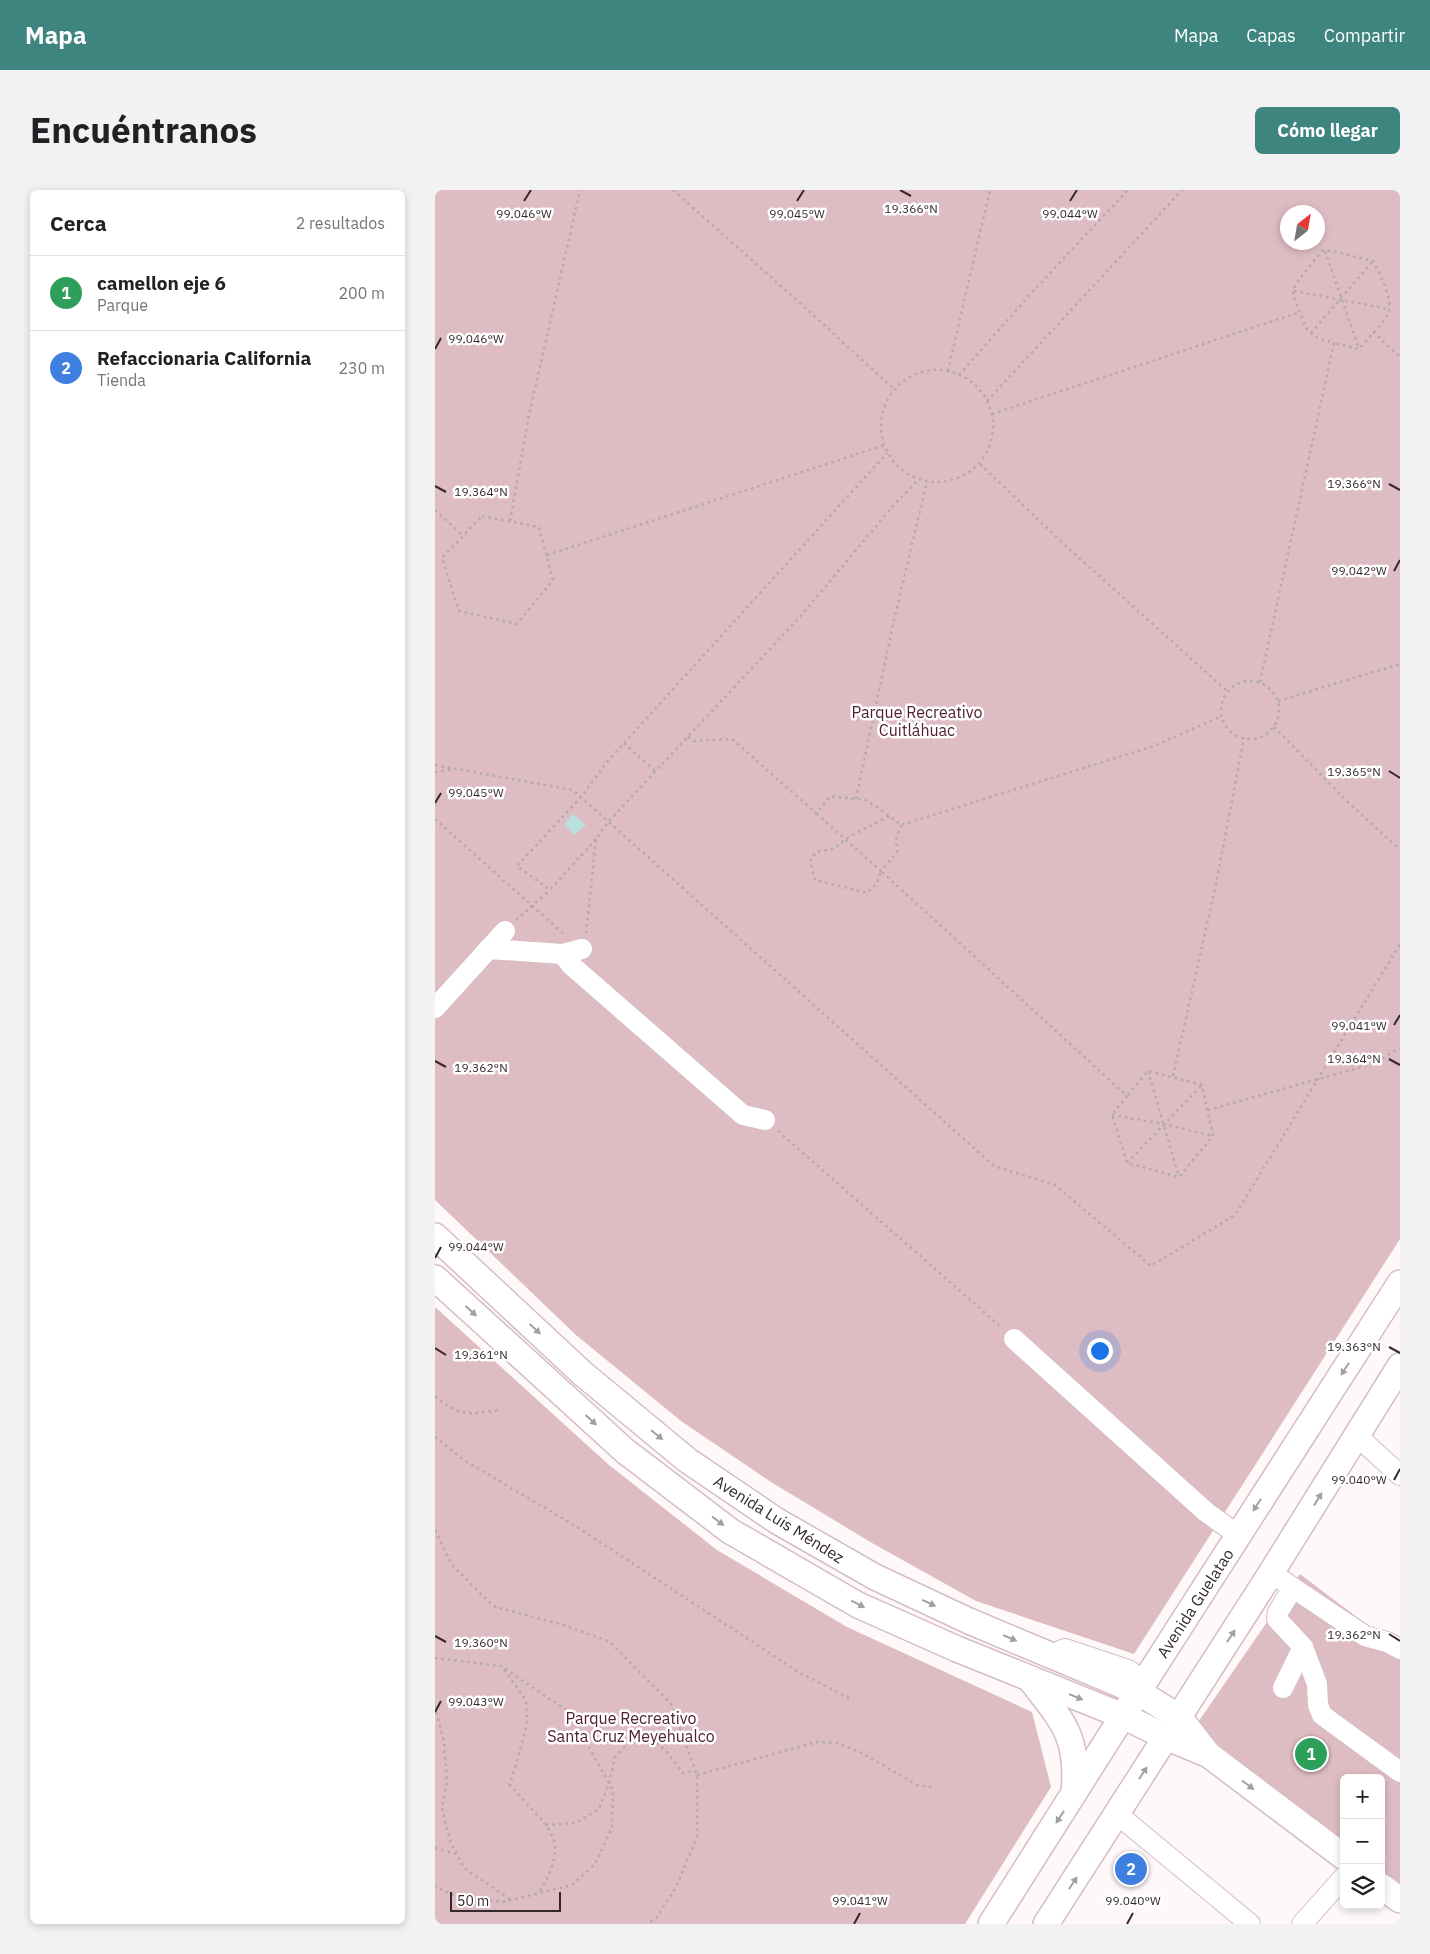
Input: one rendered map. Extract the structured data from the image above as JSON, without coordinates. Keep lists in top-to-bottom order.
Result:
{
  "streets": {
    "main road": ["Avenida Luis Méndez", "Avenida Guelatao"]
  },
  "crossings": [
    ["Avenida Luis Méndez", "Avenida Guelatao"]
  ],
  "one_way": ["Avenida Luis Méndez"],
  "parks": ["Parque Recreativo Cuitláhuac", "Parque Recreativo Santa Cruz Meyehualco"],
  "scale_bar": "50 m",
  "north": "top right",
  "page": {
    "header": "Mapa",
    "nav": ["Mapa", "Capas", "Compartir"],
    "title": "Encuéntranos",
    "buttons": "Cómo llegar",
    "heading": ["Cerca", "2 resultados"],
    "list": [
      {
        "mark": "1",
        "name": "camellon eje 6",
        "note": "Parque",
        "value": "200 m"
      },
      {
        "mark": "2",
        "name": "Refaccionaria California",
        "note": "Tienda",
        "value": "230 m"
      }
    ],
    "pins": ["1", "2"],
    "map_buttons": ["+", "−"],
    "scale": "50 m"
  },
  "coordinates": [
    "19.366°N",
    "99.046°W",
    "99.045°W",
    "99.044°W",
    "19.364°N",
    "99.042°W",
    "19.365°N",
    "99.041°W",
    "19.362°N",
    "19.363°N",
    "19.361°N",
    "99.040°W",
    "19.360°N",
    "99.043°W"
  ]
}
